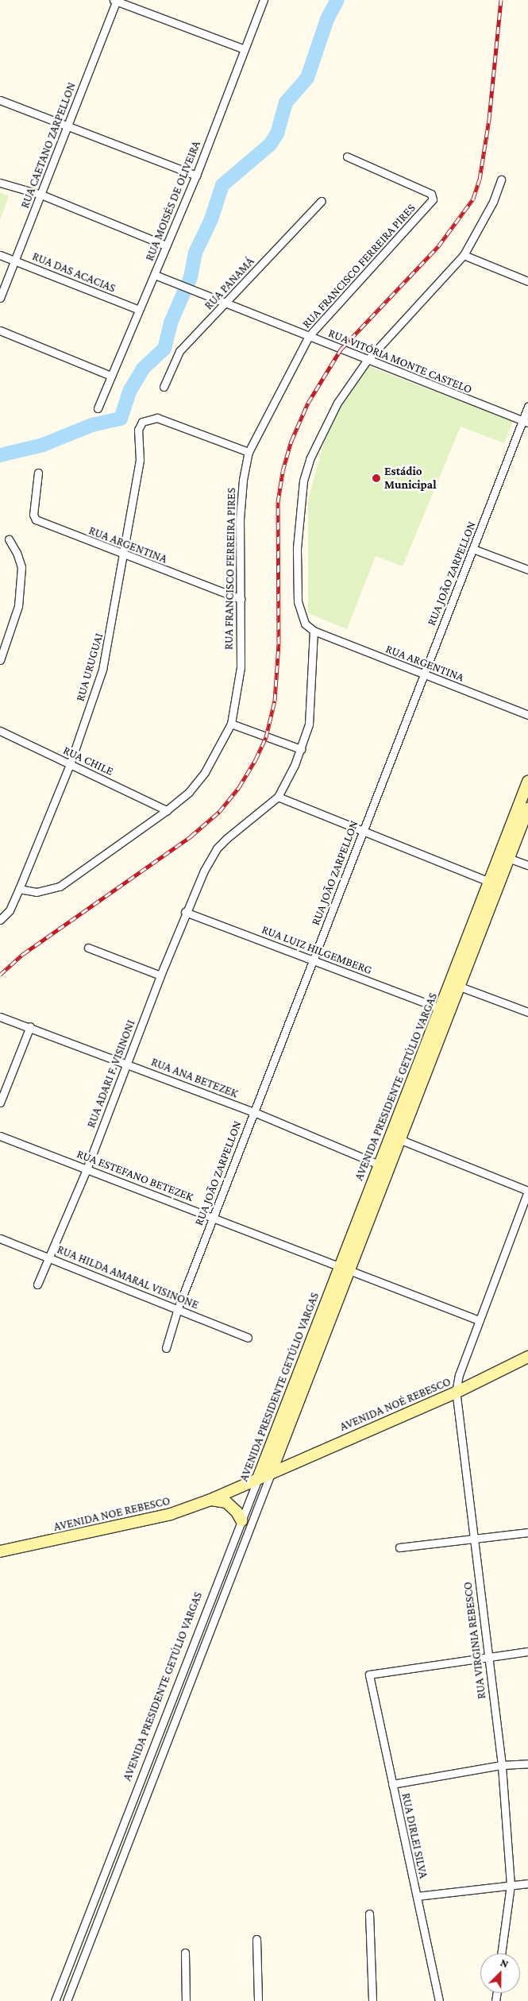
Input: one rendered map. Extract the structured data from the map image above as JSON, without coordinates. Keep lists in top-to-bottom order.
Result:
{
  "streets": {
    "main road": ["AVENIDA PRESIDENTE GETÚLIO VARGAS", "AVENIDA NOÉ REBESCO", "AVENIDA NOE REBESCO"],
    "street": [
      "RUA CAETANO ZARPELLON",
      "RUA MOISÉS DE OLIVEIRA",
      "RUA FRANCISCO FERREIRA PIRES",
      "RUA DAS ACACIAS",
      "RUA PANAMÁ",
      "RUA VITÓRIA MONTE CASTELO",
      "RUA ARGENTINA",
      "RUA JOÃO ZARPELLON",
      "RUA URUGUAI",
      "RUA CHILE",
      "RUA LUIZ HILGEMBERG",
      "RUA ADARI F. VISINONI",
      "RUA ANA BETEZEK",
      "RUA ESTEFANO BETEZEK",
      "RUA HILDA AMARAL VISINONE",
      "RUA VIRGINIA REBESCO",
      "RUA DIRLEI SILVA"
    ]
  },
  "crossings": [
    ["RUA CAETANO ZARPELLON", "RUA DAS ACACIAS"],
    ["RUA MOISÉS DE OLIVEIRA", "RUA DAS ACACIAS"],
    ["RUA MOISÉS DE OLIVEIRA", "RUA VITÓRIA MONTE CASTELO"],
    ["RUA FRANCISCO FERREIRA PIRES", "RUA VITÓRIA MONTE CASTELO"],
    ["RUA FRANCISCO FERREIRA PIRES", "RUA ARGENTINA"],
    ["RUA FRANCISCO FERREIRA PIRES", "RUA URUGUAI"],
    ["RUA FRANCISCO FERREIRA PIRES", "RUA CHILE"],
    ["RUA PANAMÁ", "RUA VITÓRIA MONTE CASTELO"],
    ["RUA VITÓRIA MONTE CASTELO", "RUA JOÃO ZARPELLON"],
    ["RUA ARGENTINA", "RUA JOÃO ZARPELLON"],
    ["RUA ARGENTINA", "RUA URUGUAI"],
    ["RUA JOÃO ZARPELLON", "RUA LUIZ HILGEMBERG"],
    ["RUA JOÃO ZARPELLON", "RUA ANA BETEZEK"],
    ["RUA JOÃO ZARPELLON", "RUA ESTEFANO BETEZEK"],
    ["RUA JOÃO ZARPELLON", "RUA HILDA AMARAL VISINONE"],
    ["RUA URUGUAI", "RUA CHILE"],
    ["RUA LUIZ HILGEMBERG", "RUA ADARI F. VISINONI"],
    ["RUA LUIZ HILGEMBERG", "AVENIDA PRESIDENTE GETÚLIO VARGAS"],
    ["RUA ADARI F. VISINONI", "RUA ANA BETEZEK"],
    ["RUA ADARI F. VISINONI", "RUA ESTEFANO BETEZEK"],
    ["RUA ADARI F. VISINONI", "RUA HILDA AMARAL VISINONE"],
    ["RUA ANA BETEZEK", "AVENIDA PRESIDENTE GETÚLIO VARGAS"],
    ["AVENIDA PRESIDENTE GETÚLIO VARGAS", "RUA ESTEFANO BETEZEK"],
    ["AVENIDA PRESIDENTE GETÚLIO VARGAS", "AVENIDA NOÉ REBESCO"],
    ["AVENIDA PRESIDENTE GETÚLIO VARGAS", "AVENIDA NOE REBESCO"],
    ["RUA ESTEFANO BETEZEK", "RUA VIRGINIA REBESCO"],
    ["AVENIDA NOÉ REBESCO", "AVENIDA NOE REBESCO"],
    ["AVENIDA NOÉ REBESCO", "RUA VIRGINIA REBESCO"],
    ["RUA VIRGINIA REBESCO", "RUA DIRLEI SILVA"]
  ],
  "places": ["Estádio Municipal"],
  "north": "top right"
}
